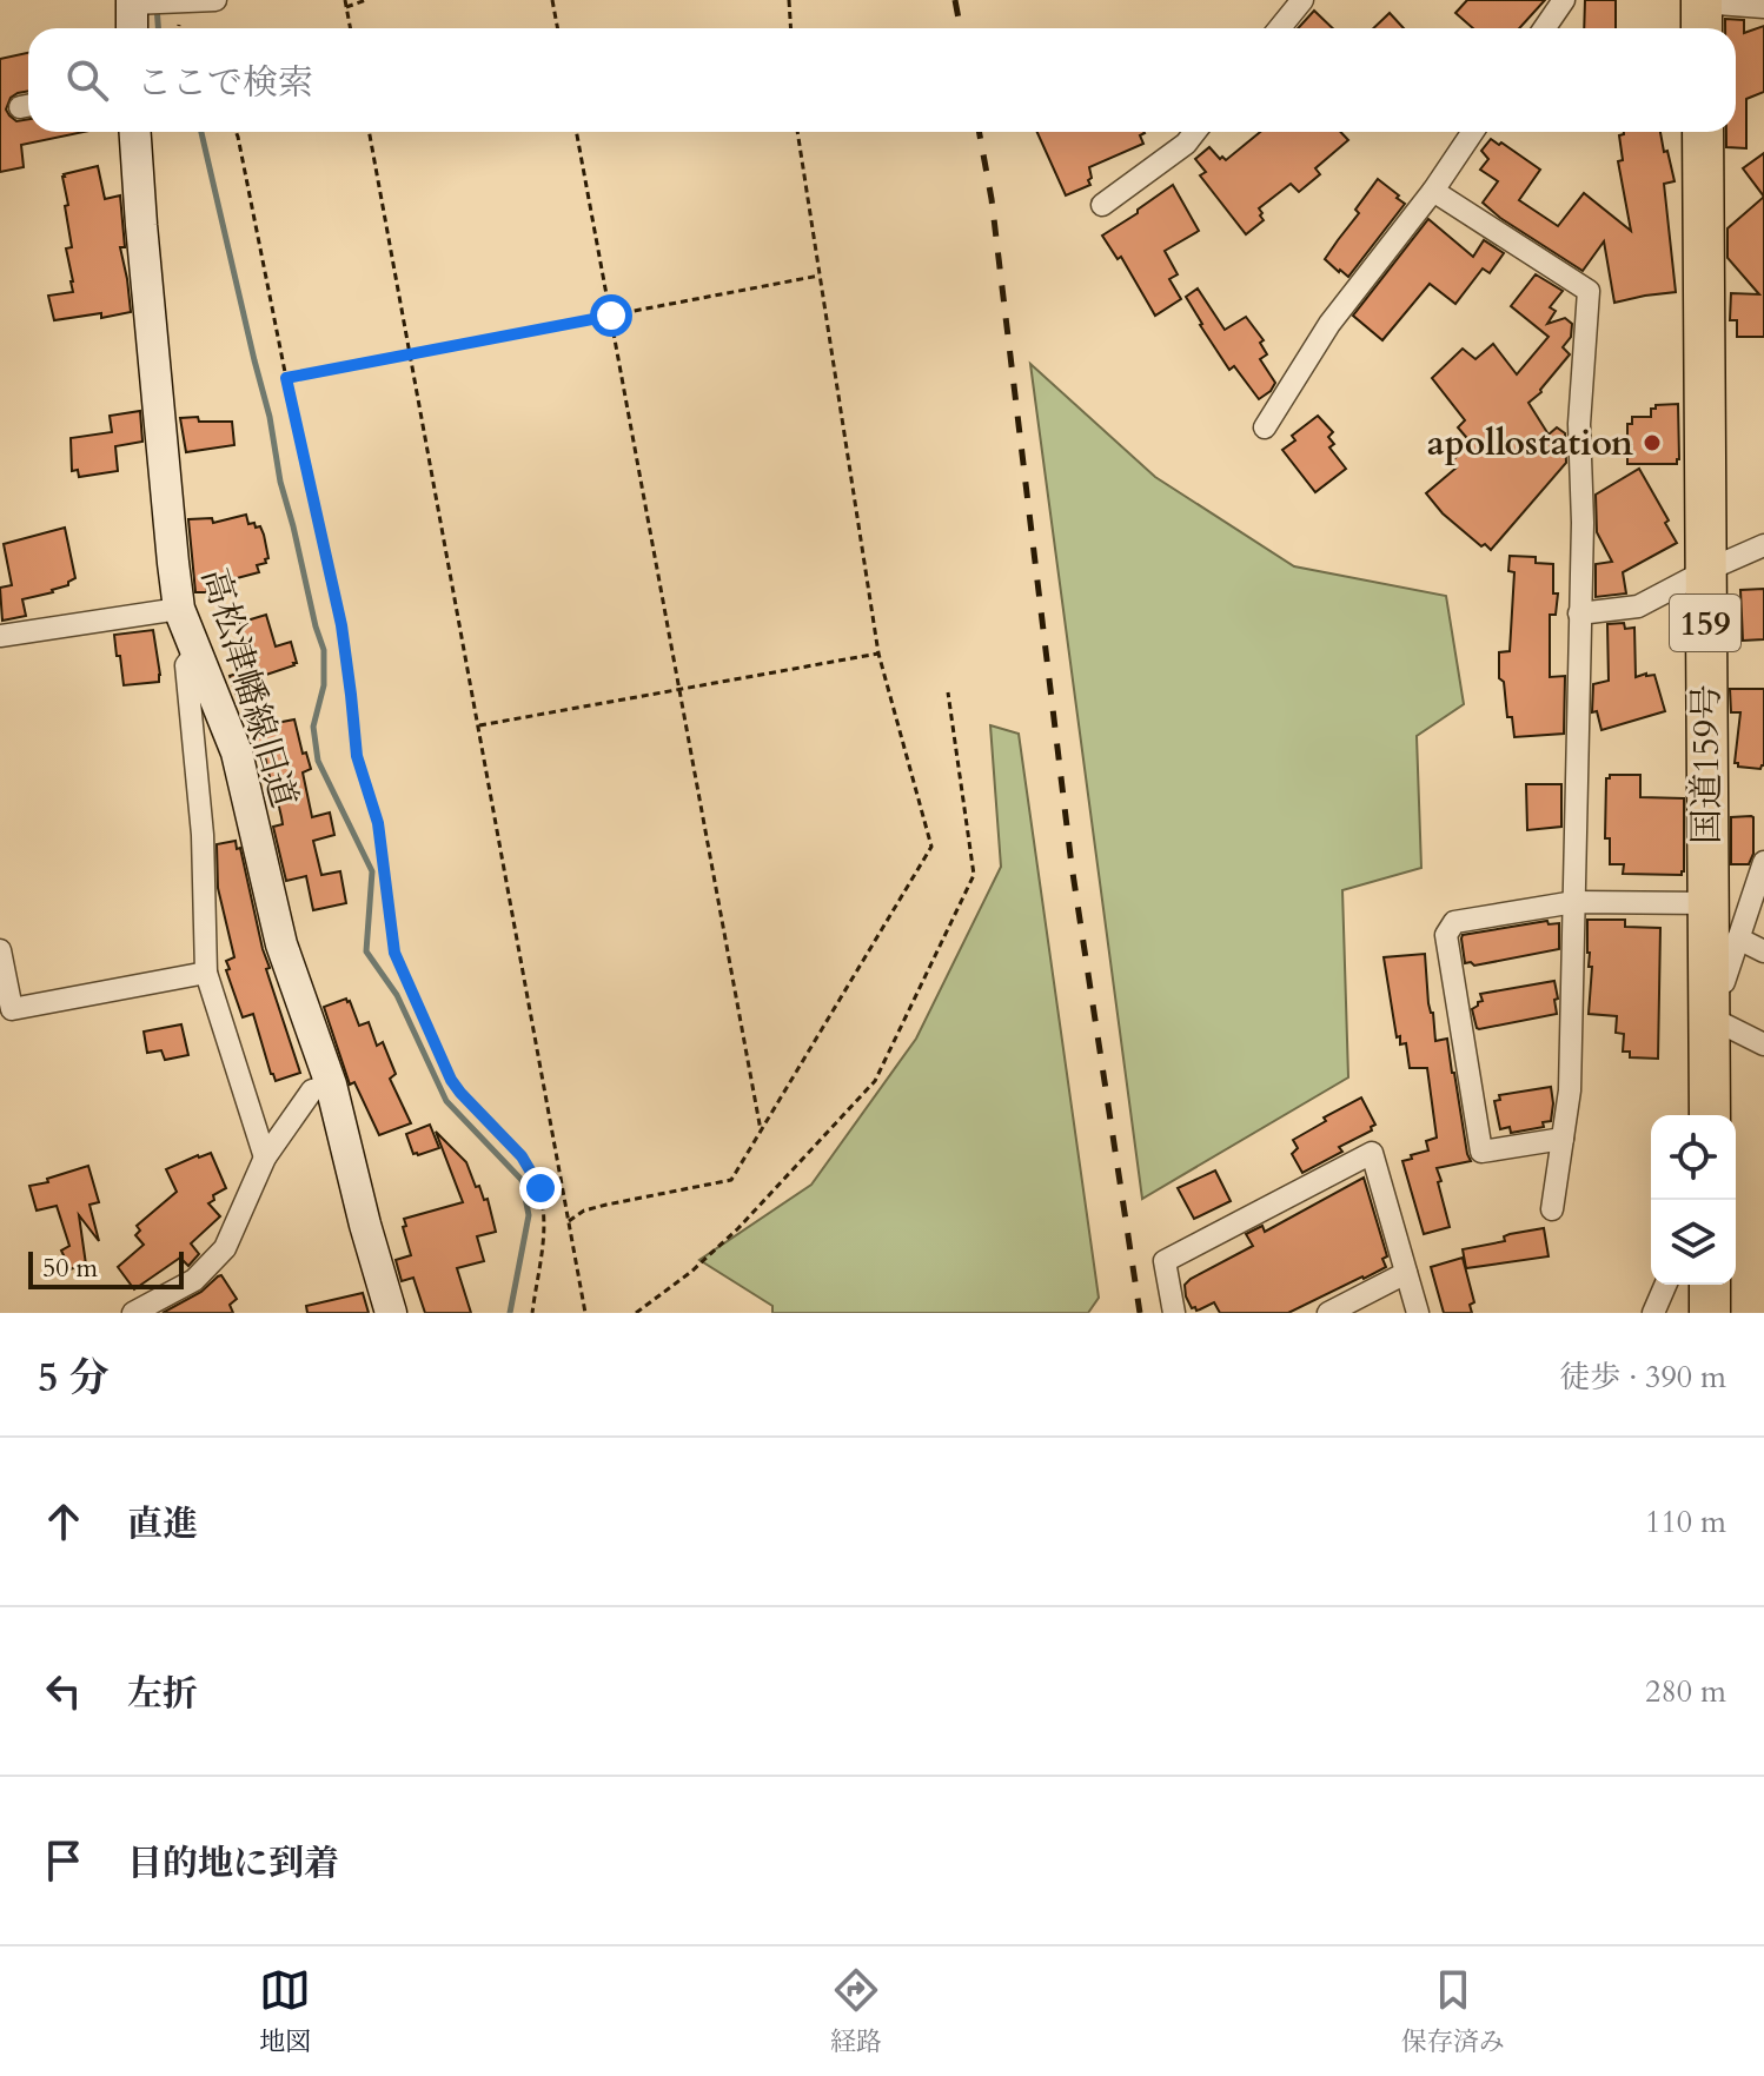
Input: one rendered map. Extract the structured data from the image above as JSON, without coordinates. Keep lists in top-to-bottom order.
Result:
{
  "streets": {
    "highway": ["159", "国道159号"],
    "street": ["高松津幡線旧道"]
  },
  "places": ["apollostation"],
  "scale_bar": "50 m",
  "page": {
    "search": "ここで検索",
    "scale": "50 m",
    "heading": ["5 分", "徒歩 · 390 m"],
    "list": [
      ["直進", "110 m"],
      ["左折", "280 m"],
      "目的地に到着"
    ],
    "nav": ["地図", "経路", "保存済み"]
  }
}
